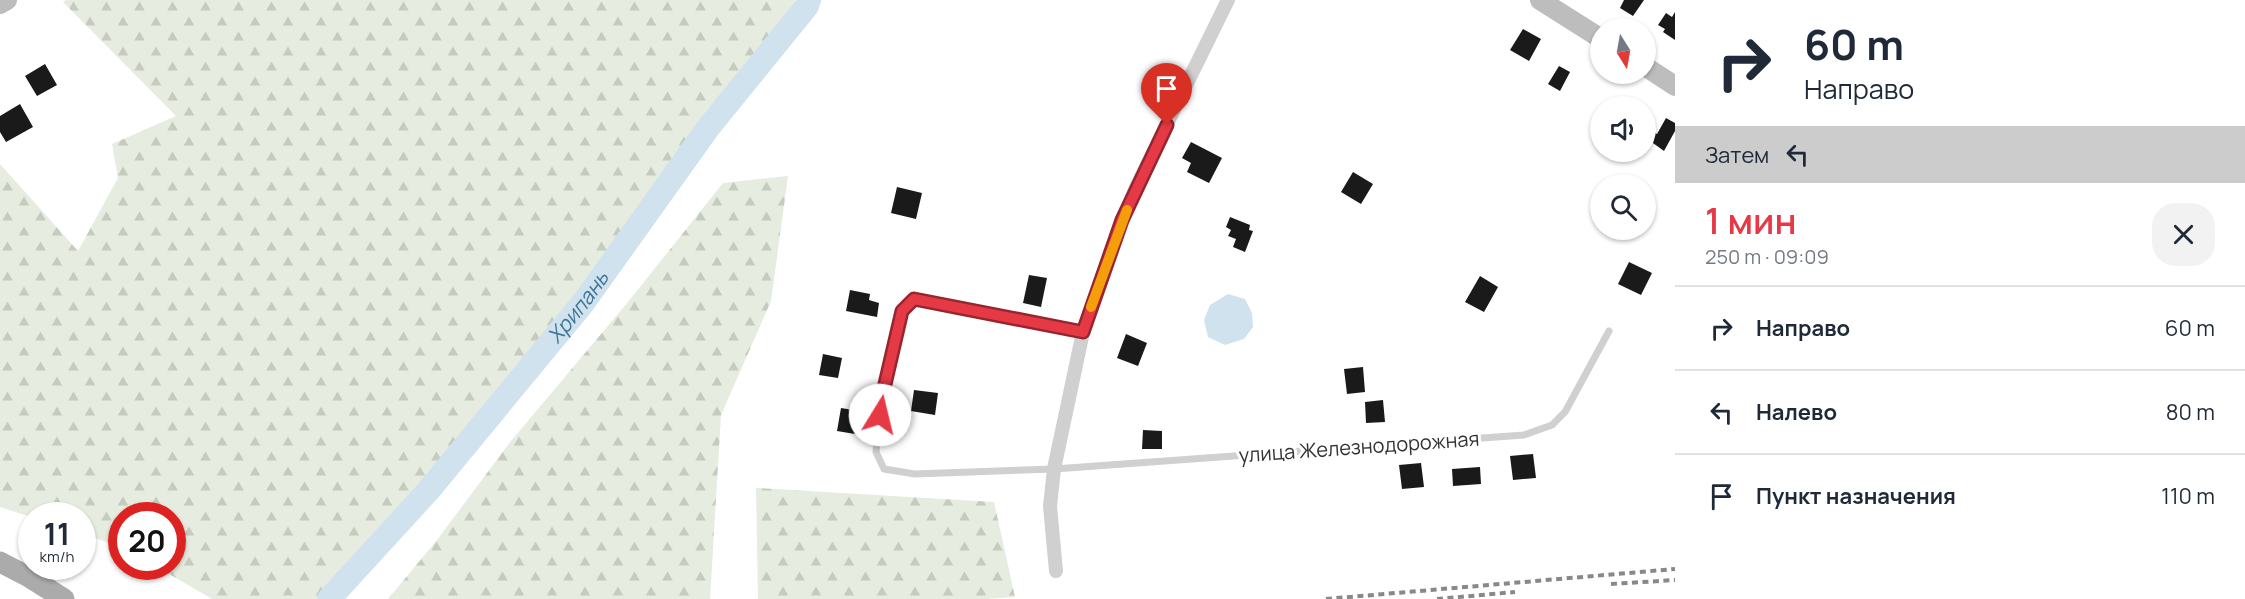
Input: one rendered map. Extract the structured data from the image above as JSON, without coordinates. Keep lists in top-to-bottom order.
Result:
{
  "streets": {
    "lane": ["улица Железнодорожная"]
  },
  "water": ["Хрипань"],
  "north": "bottom",
  "page": {
    "turn": ["60 m", "Направо"],
    "then": "Затем",
    "heading": ["1 мин", "250 m · 09:09"],
    "list": [
      {
        "name": "Направо",
        "value": "60 m"
      },
      {
        "name": "Налево",
        "value": "80 m"
      },
      {
        "name": "Пункт назначения",
        "value": "110 m"
      }
    ],
    "speed": "11 km/h",
    "limit": "20"
  }
}
